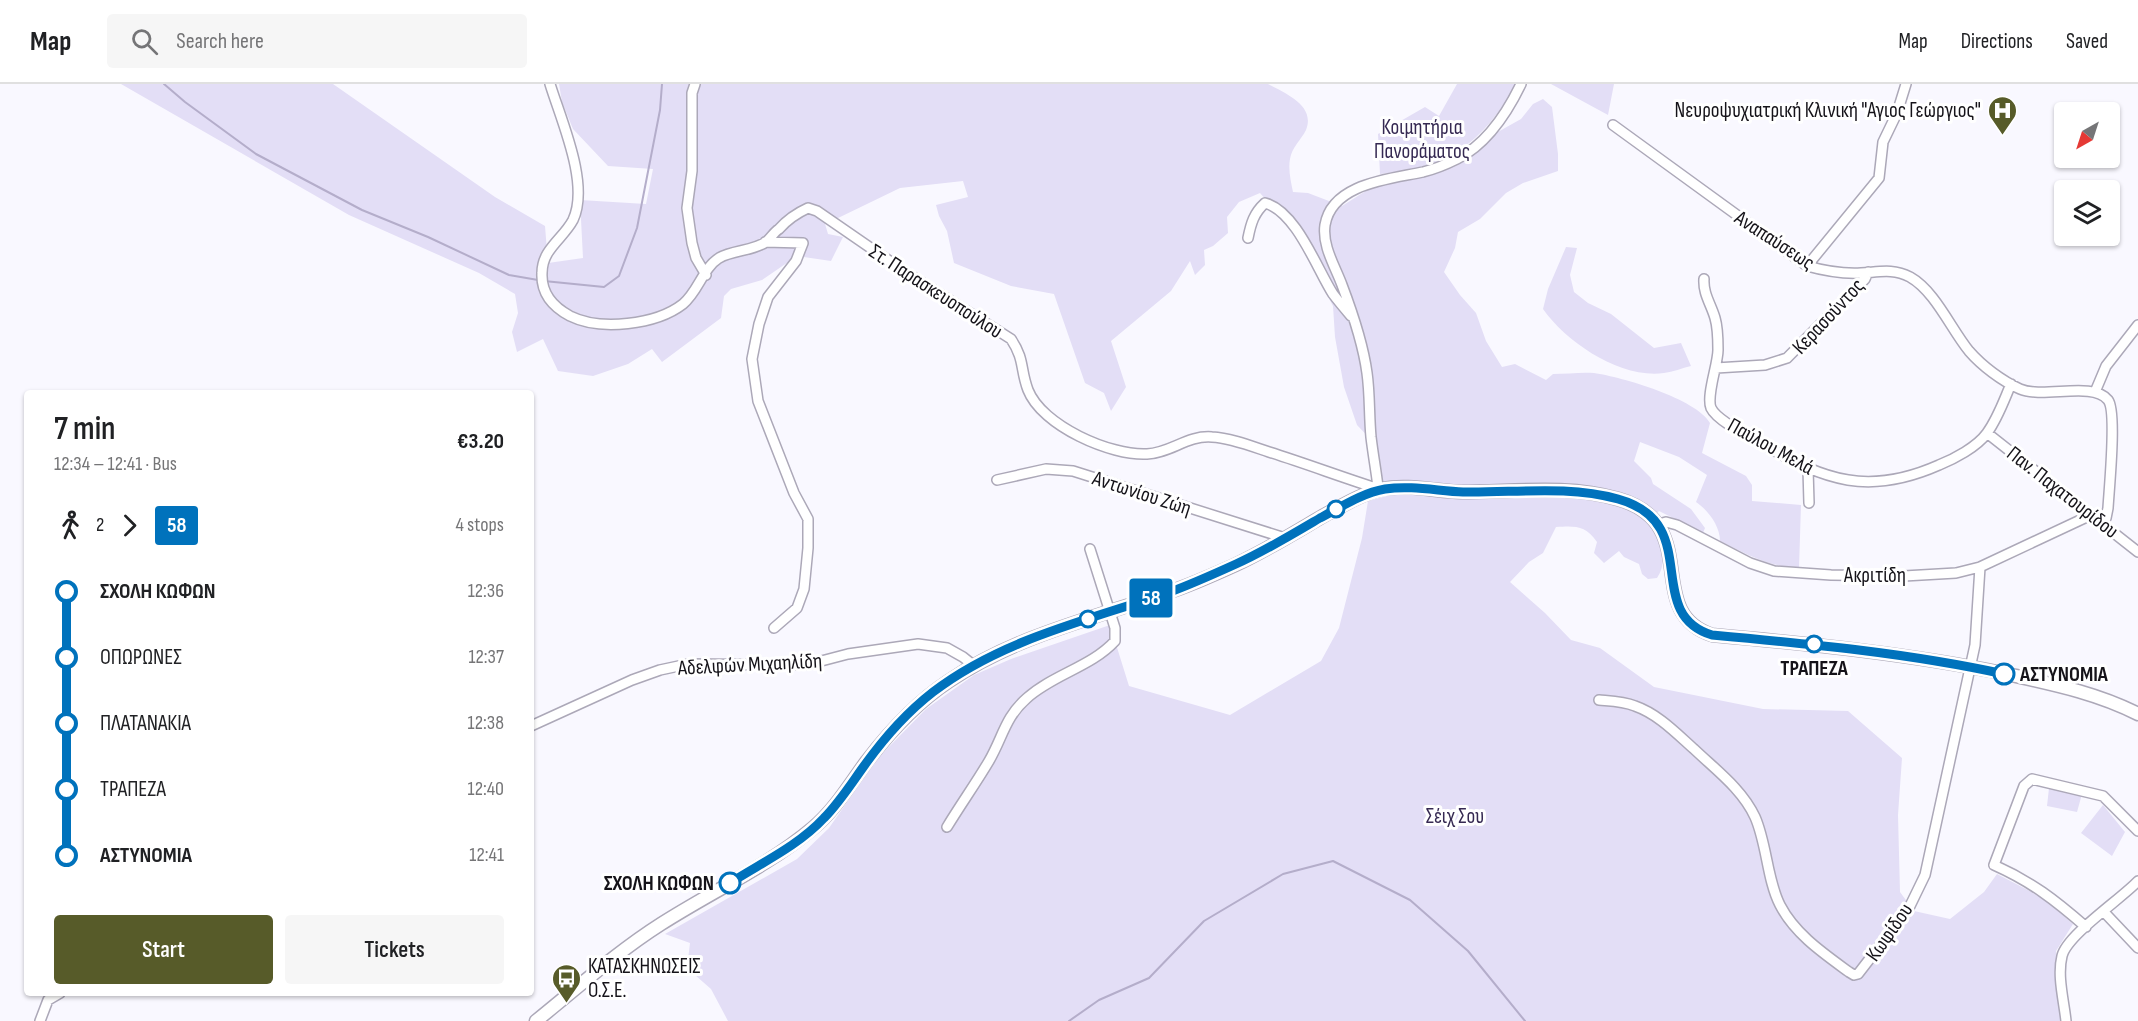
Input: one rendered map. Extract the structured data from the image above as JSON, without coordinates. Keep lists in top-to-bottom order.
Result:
{
  "streets": {
    "street": [
      "Αναπαύσεως",
      "Στ. Παρασκευοπούλου",
      "Κερασούντος",
      "Παύλου Μελά",
      "Παν. Παχατουρίδου",
      "Αντωνίου Ζώη",
      "Ακριτίδη",
      "Αδελφών Μιχαηλίδη",
      "Κωφίδου"
    ]
  },
  "crossings": [
    ["Αναπαύσεως", "Κερασούντος"],
    ["Αναπαύσεως", "Παύλου Μελά"],
    ["Κερασούντος", "Παύλου Μελά"],
    ["Παύλου Μελά", "Παν. Παχατουρίδου"],
    ["Παν. Παχατουρίδου", "Ακριτίδη"],
    ["Ακριτίδη", "Κωφίδου"]
  ],
  "parks": ["Κοιμητήρια Πανοράματος", "Σέιχ Σου"],
  "places": {
    "hospital": ["Νευροψυχιατρική Κλινική \"Αγιος Γεώργιος\""],
    "other": ["ΤΡΑΠΕΖΑ", "ΑΣΤΥΝΟΜΙΑ", "ΣΧΟΛΗ ΚΩΦΩΝ"],
    "bus stop": ["ΚΑΤΑΣΚΗΝΩΣΕΙΣ Ο.Σ.Ε."]
  },
  "lines": ["bus line 58"],
  "north": "bottom left",
  "page": {
    "header": "Map",
    "search": "Search here",
    "nav": ["Map", "Directions", "Saved"],
    "on_map": "58",
    "heading": ["7 min", "12:34 – 12:41 · Bus", "€3.20"],
    "legs": ["2", "58", "4 stops"],
    "list": [
      {
        "name": "ΣΧΟΛΗ ΚΩΦΩΝ",
        "value": "12:36"
      },
      {
        "name": "ΟΠΩΡΩΝΕΣ",
        "value": "12:37"
      },
      {
        "name": "ΠΛΑΤΑΝΑΚΙΑ",
        "value": "12:38"
      },
      {
        "name": "ΤΡΑΠΕΖΑ",
        "value": "12:40"
      },
      {
        "name": "ΑΣΤΥΝΟΜΙΑ",
        "value": "12:41"
      }
    ],
    "buttons": ["Start", "Tickets"]
  }
}
